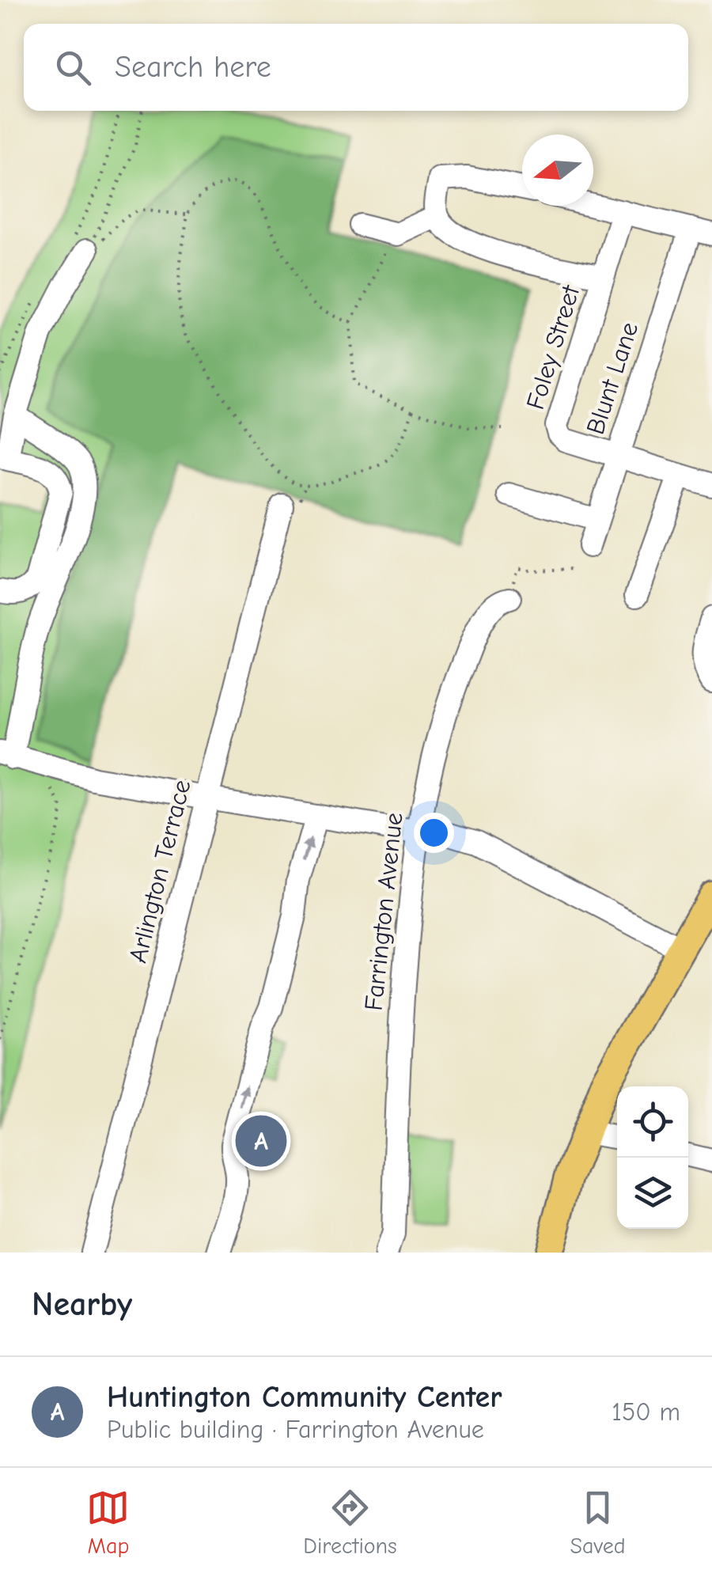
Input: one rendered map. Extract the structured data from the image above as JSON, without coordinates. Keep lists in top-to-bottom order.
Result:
{
  "streets": {
    "street": [
      "Foley Street",
      "Blunt Lane",
      "Arlington Terrace",
      "Farrington Avenue"
    ]
  },
  "crossings": [
    ["Foley Street", "Blunt Lane"]
  ],
  "north": "left",
  "page": {
    "search": "Search here",
    "pins": "A",
    "heading": "Nearby",
    "list": [
      {
        "mark": "A",
        "name": "Huntington Community Center",
        "note": "Public building · Farrington Avenue",
        "value": "150 m"
      }
    ],
    "nav": ["Map", "Directions", "Saved"]
  }
}
